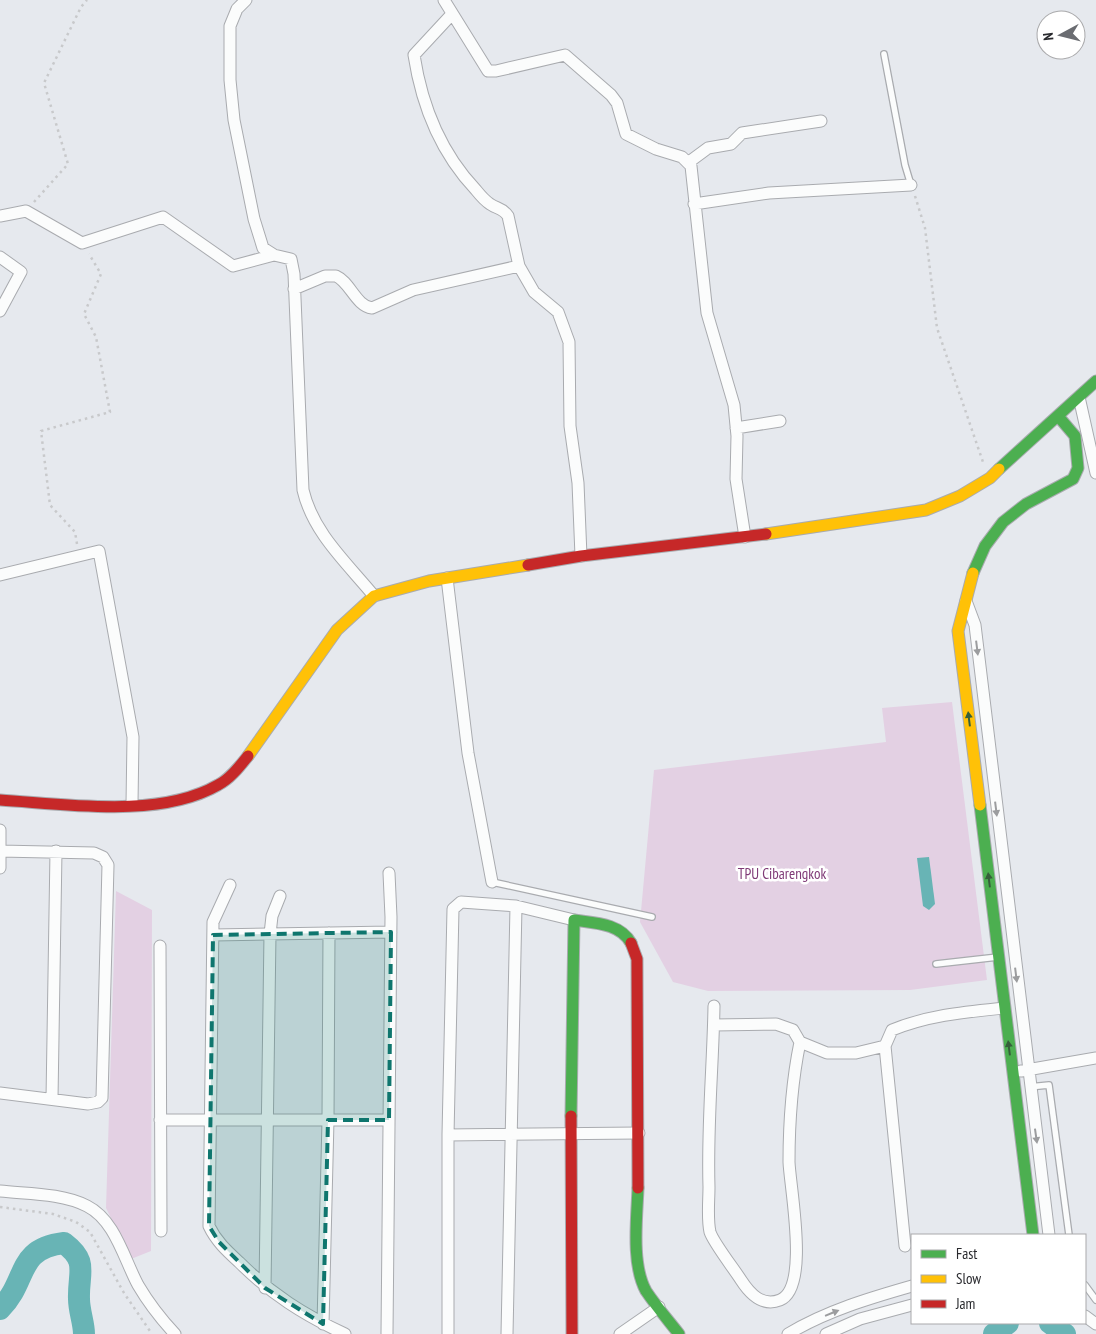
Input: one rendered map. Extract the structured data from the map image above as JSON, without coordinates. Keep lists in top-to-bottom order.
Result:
{
  "parks": ["TPU Cibarengkok"],
  "legend": ["Fast", "Slow", "Jam"],
  "north": "left"
}
